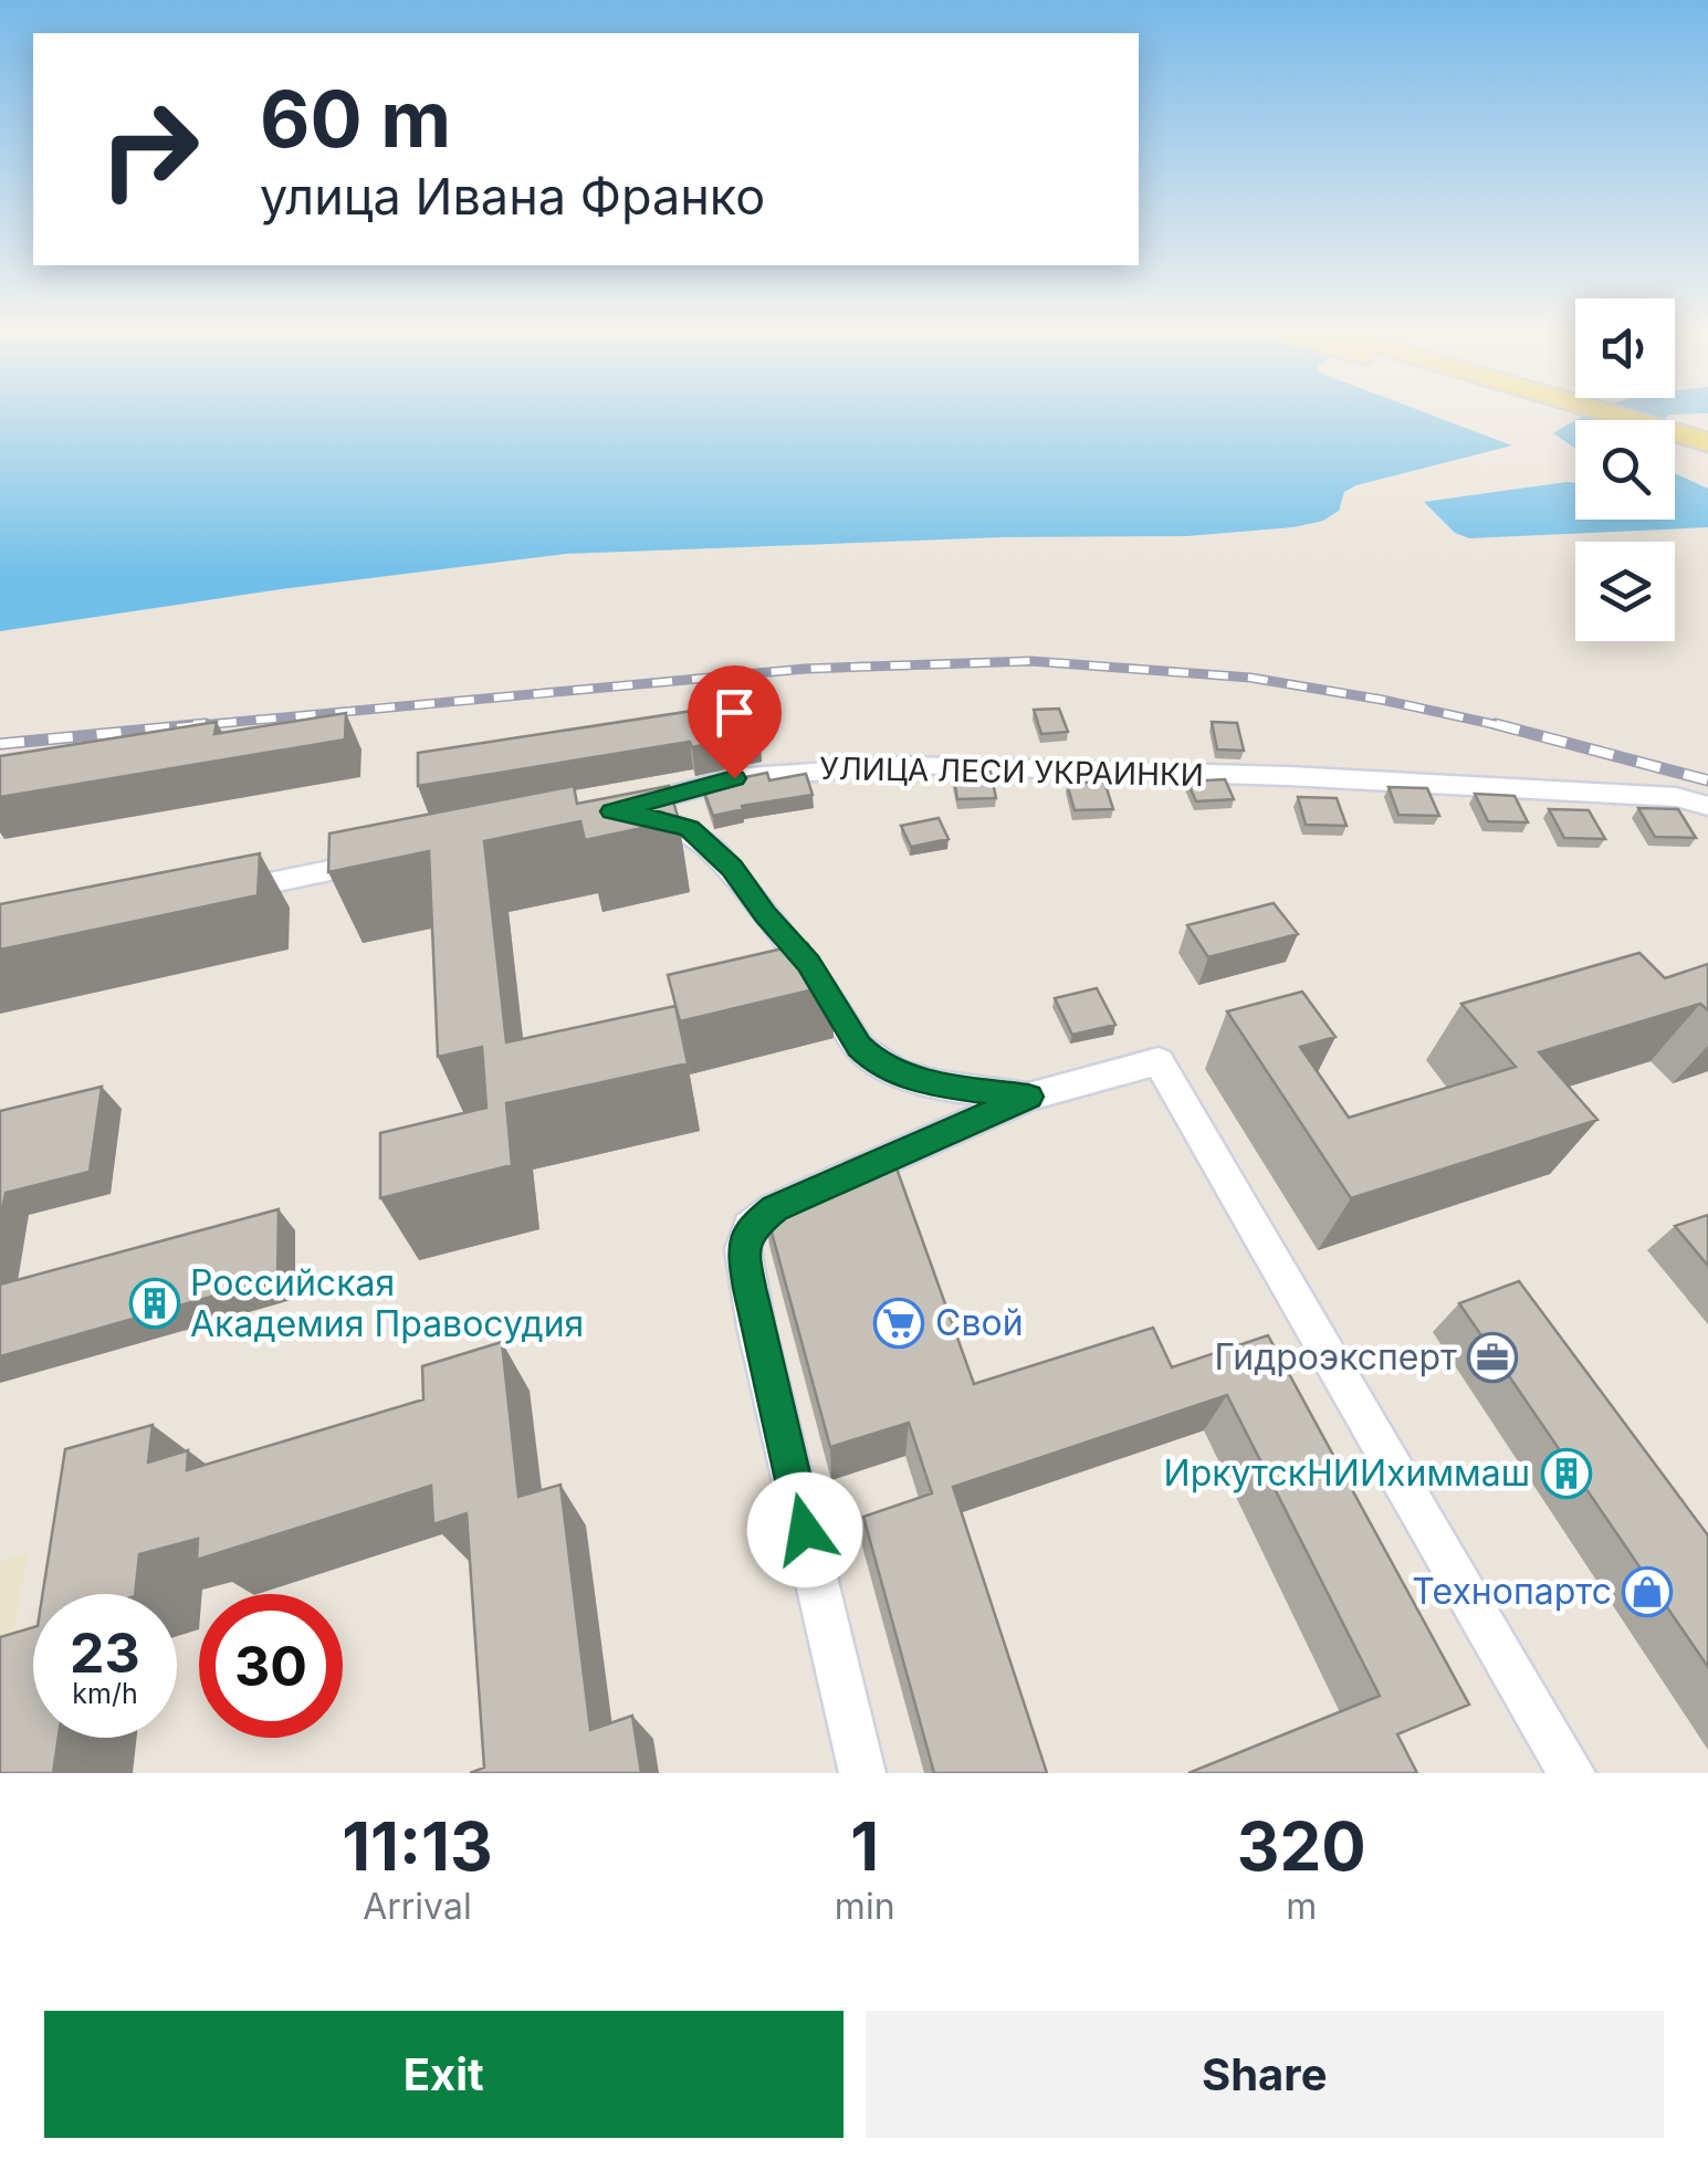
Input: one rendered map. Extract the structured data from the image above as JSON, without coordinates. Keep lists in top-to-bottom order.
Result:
{
  "streets": {
    "street": ["УЛИЦА ЛЕСИ УКРАИНКИ"]
  },
  "places": {
    "building": ["Российская Академия Правосудия", "ИркутскНИИхиммаш"],
    "supermarket": ["Свой"],
    "office": ["Гидроэксперт"],
    "shop": ["Технопартс"]
  },
  "page": {
    "turn": ["60 m", "улица Ивана Франко"],
    "speed": "23 km/h",
    "limit": "30",
    "eta": [
      "11:13",
      "Arrival",
      "1",
      "min",
      "320",
      "m"
    ],
    "buttons": ["Exit", "Share"]
  }
}
